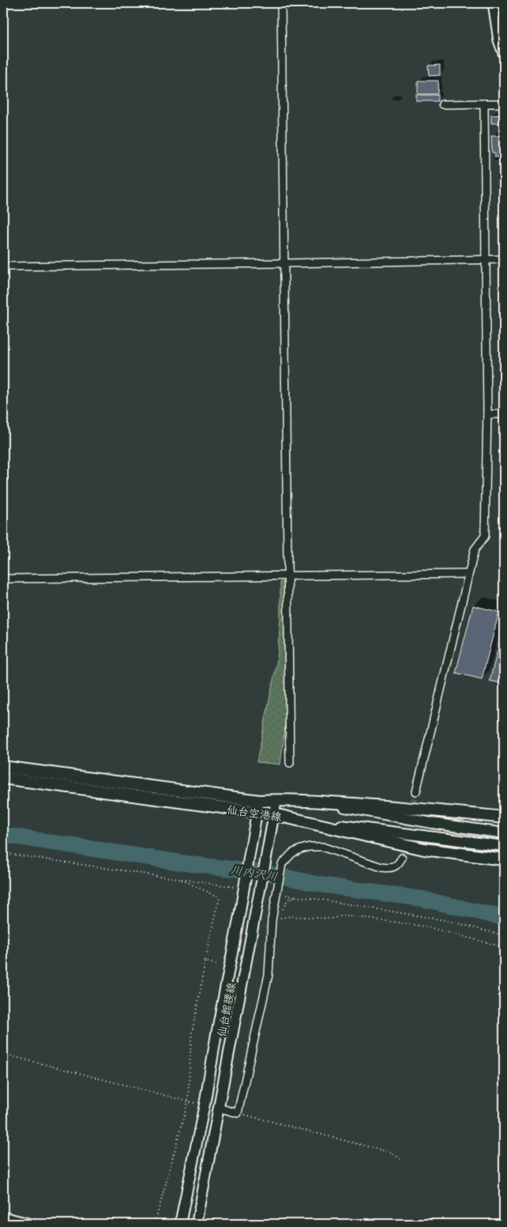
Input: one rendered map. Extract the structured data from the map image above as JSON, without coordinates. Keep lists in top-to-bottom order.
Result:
{
  "streets": {
    "main road": ["仙台空港線", "仙台館腰線"]
  },
  "crossings": [
    ["仙台空港線", "仙台館腰線"]
  ],
  "water": ["川内沢川"]
}
